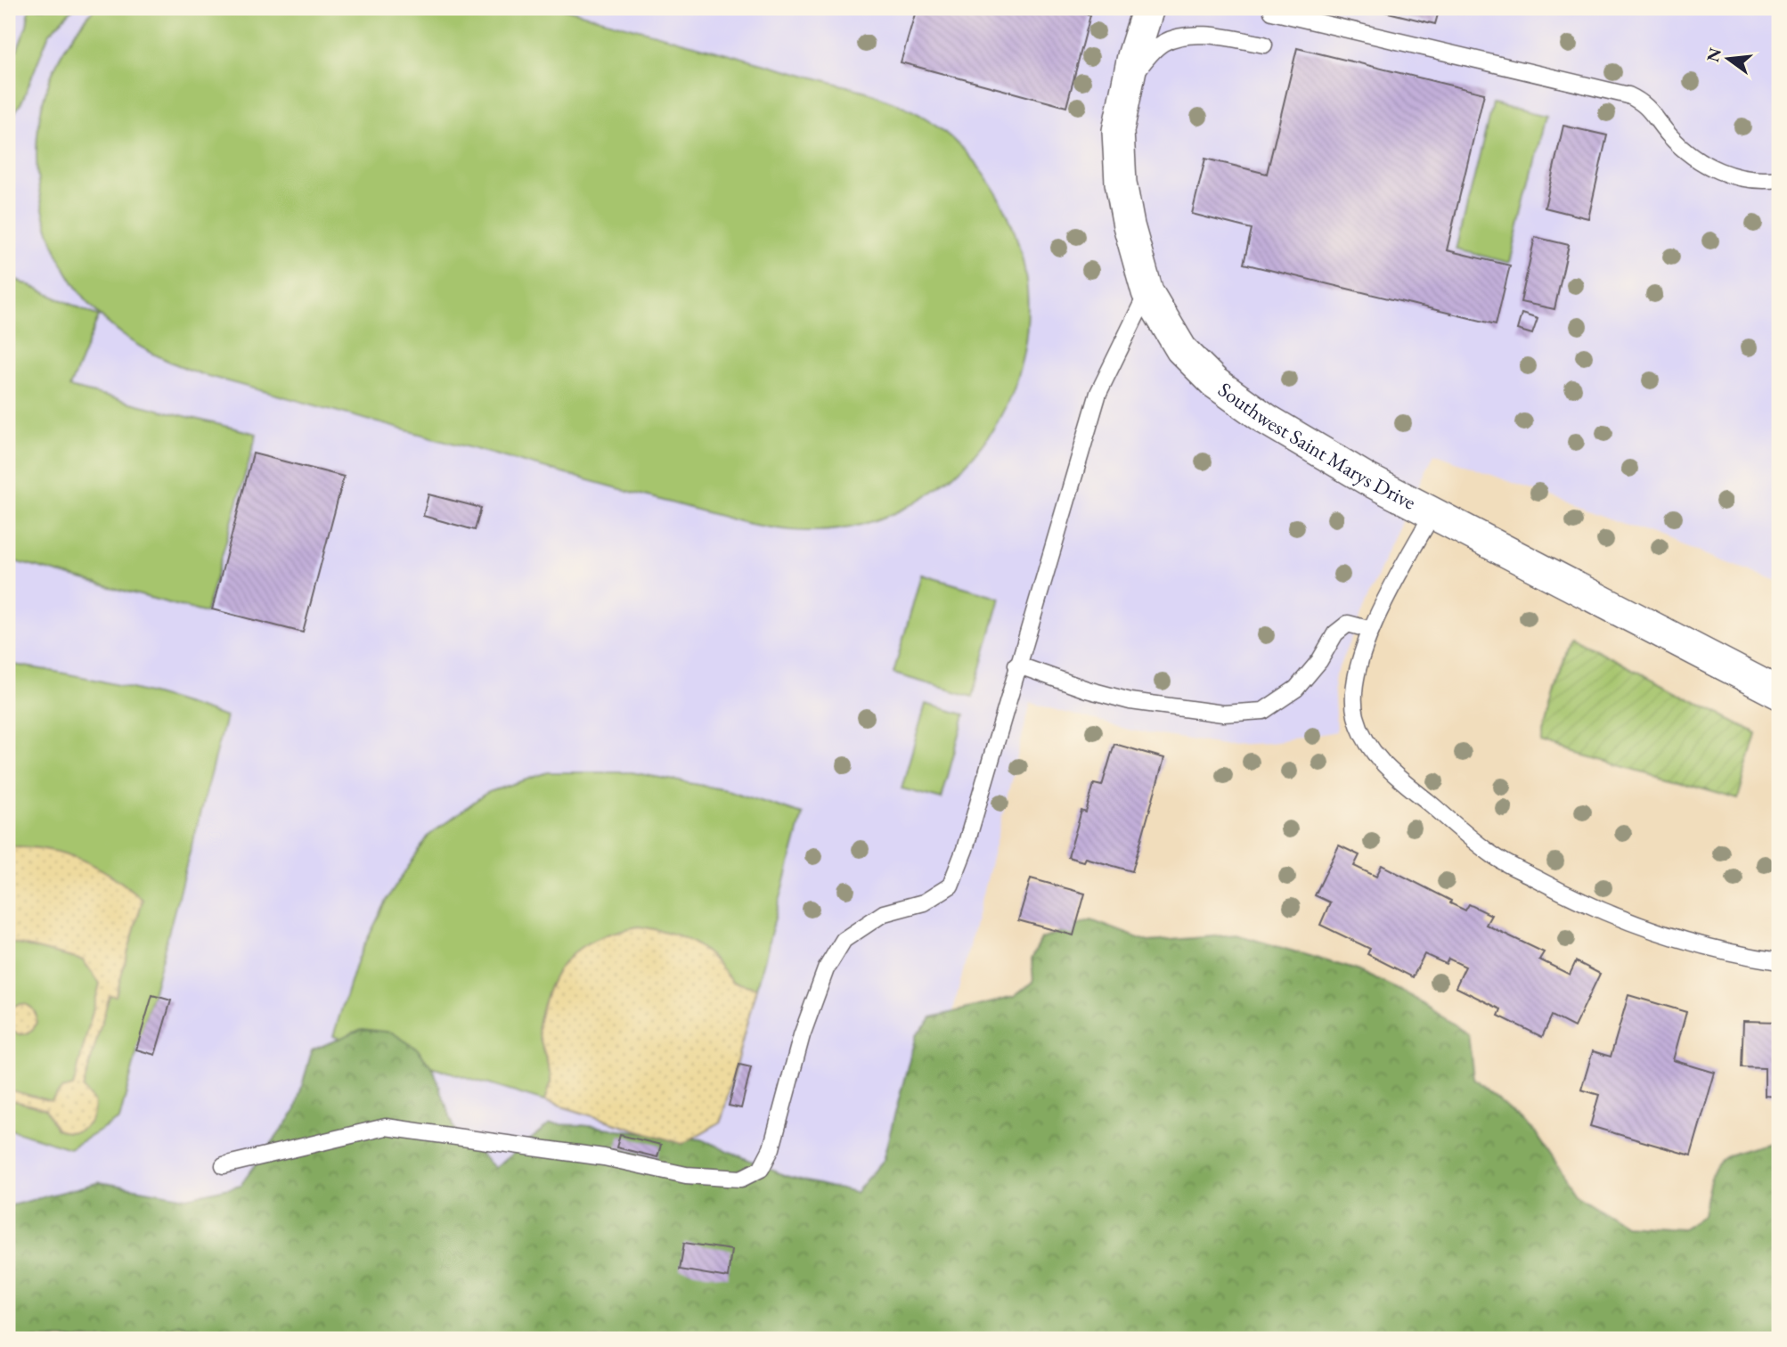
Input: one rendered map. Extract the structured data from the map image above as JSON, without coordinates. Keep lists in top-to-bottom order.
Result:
{
  "streets": {
    "street": ["Southwest Saint Marys Drive"]
  },
  "north": "left"
}
